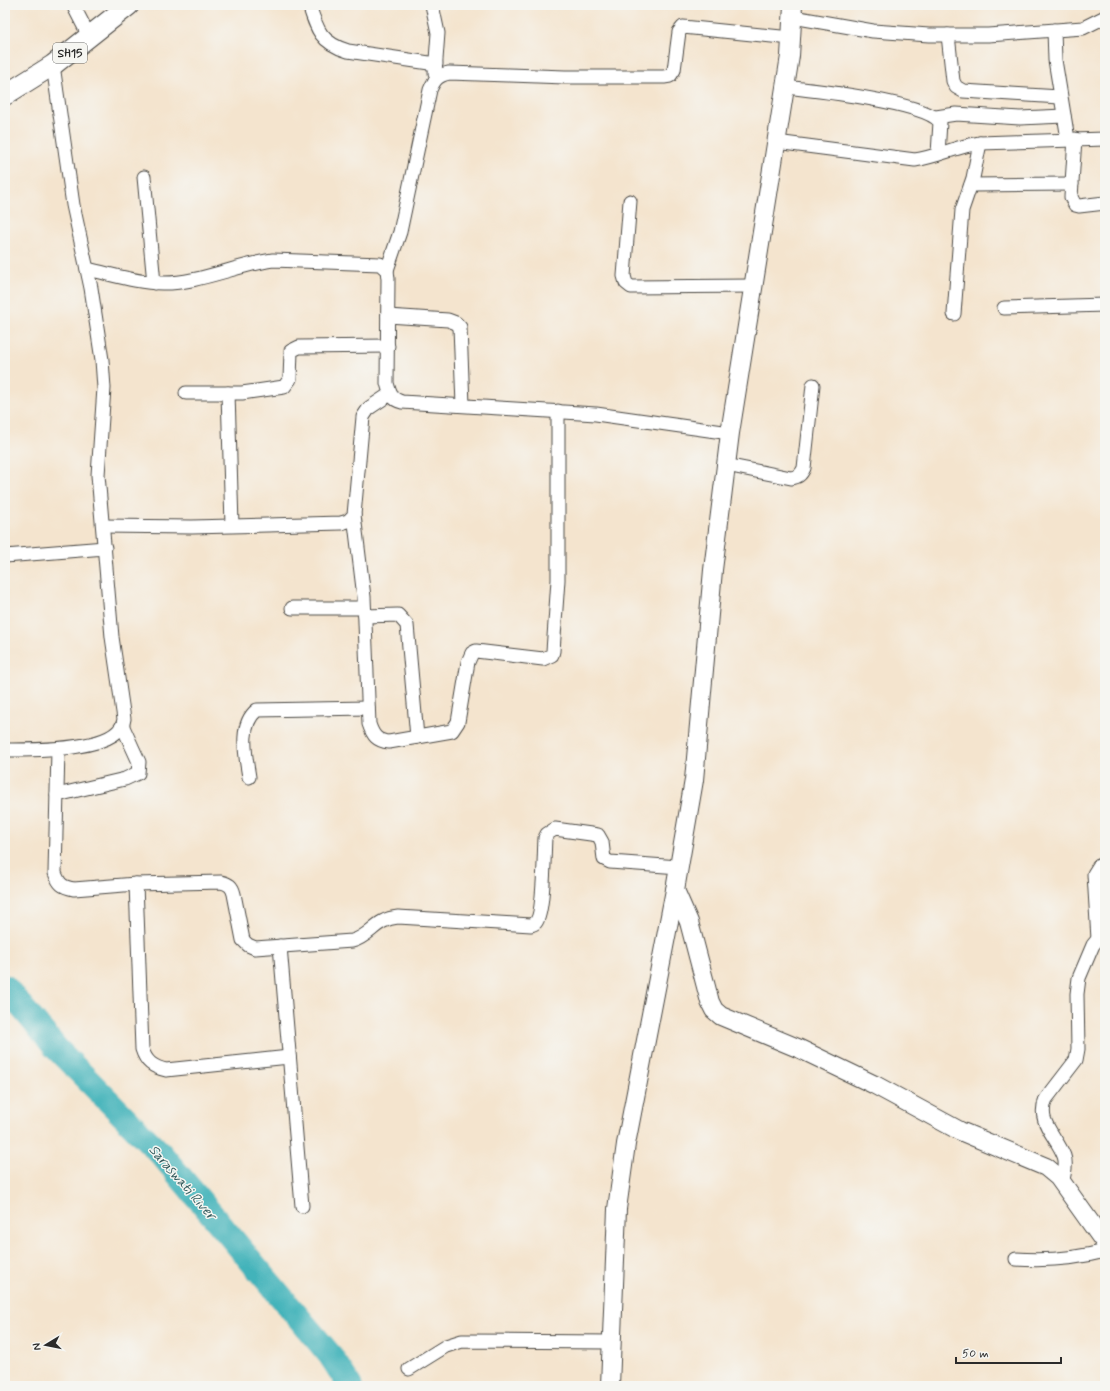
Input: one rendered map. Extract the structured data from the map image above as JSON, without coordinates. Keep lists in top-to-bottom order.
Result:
{
  "streets": {
    "main road": ["SH15"]
  },
  "water": ["Saraswati River"],
  "scale_bar": "50 m",
  "north": "left"
}
